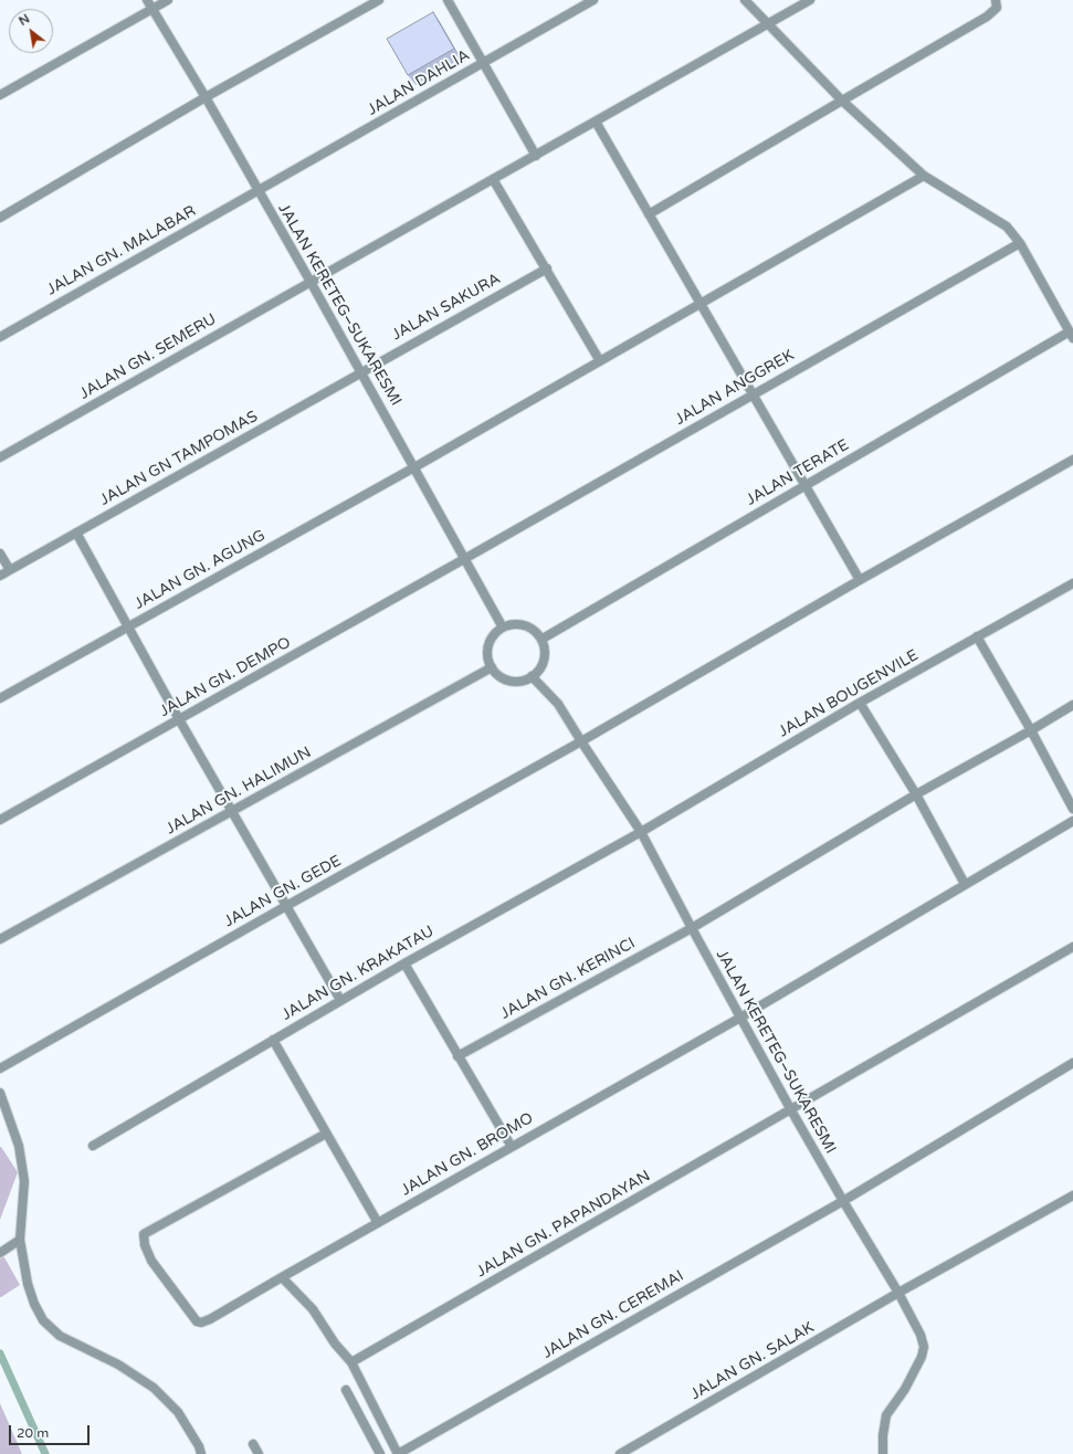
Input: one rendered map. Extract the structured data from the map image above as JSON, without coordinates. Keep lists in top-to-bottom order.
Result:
{
  "streets": {
    "street": [
      "JALAN DAHLIA",
      "JALAN GN. MALABAR",
      "JALAN KERETEG–SUKARESMI",
      "JALAN SAKURA",
      "JALAN GN. SEMERU",
      "JALAN ANGGREK",
      "JALAN GN TAMPOMAS",
      "JALAN TERATE",
      "JALAN GN. AGUNG",
      "JALAN GN. DEMPO",
      "JALAN BOUGENVILE",
      "JALAN GN. HALIMUN",
      "JALAN GN. GEDE",
      "JALAN GN. KRAKATAU",
      "JALAN GN. KERINCI",
      "JALAN GN. BROMO",
      "JALAN GN. PAPANDAYAN",
      "JALAN GN. CEREMAI",
      "JALAN GN. SALAK"
    ]
  },
  "crossings": [
    ["JALAN DAHLIA", "JALAN GN. MALABAR"],
    ["JALAN DAHLIA", "JALAN KERETEG–SUKARESMI"],
    ["JALAN GN. MALABAR", "JALAN KERETEG–SUKARESMI"],
    ["JALAN KERETEG–SUKARESMI", "JALAN SAKURA"],
    ["JALAN KERETEG–SUKARESMI", "JALAN GN. SEMERU"],
    ["JALAN KERETEG–SUKARESMI", "JALAN ANGGREK"],
    ["JALAN KERETEG–SUKARESMI", "JALAN GN TAMPOMAS"],
    ["JALAN KERETEG–SUKARESMI", "JALAN TERATE"],
    ["JALAN KERETEG–SUKARESMI", "JALAN GN. AGUNG"],
    ["JALAN KERETEG–SUKARESMI", "JALAN GN. DEMPO"],
    ["JALAN KERETEG–SUKARESMI", "JALAN BOUGENVILE"],
    ["JALAN KERETEG–SUKARESMI", "JALAN GN. HALIMUN"],
    ["JALAN KERETEG–SUKARESMI", "JALAN GN. GEDE"],
    ["JALAN KERETEG–SUKARESMI", "JALAN GN. KRAKATAU"],
    ["JALAN KERETEG–SUKARESMI", "JALAN GN. KERINCI"],
    ["JALAN KERETEG–SUKARESMI", "JALAN GN. BROMO"],
    ["JALAN KERETEG–SUKARESMI", "JALAN GN. PAPANDAYAN"],
    ["JALAN KERETEG–SUKARESMI", "JALAN GN. CEREMAI"],
    ["JALAN KERETEG–SUKARESMI", "JALAN GN. SALAK"],
    ["JALAN SAKURA", "JALAN GN TAMPOMAS"],
    ["JALAN ANGGREK", "JALAN GN. DEMPO"],
    ["JALAN TERATE", "JALAN GN. HALIMUN"],
    ["JALAN BOUGENVILE", "JALAN GN. KRAKATAU"]
  ],
  "scale_bar": "20 m",
  "north": "top left"
}
